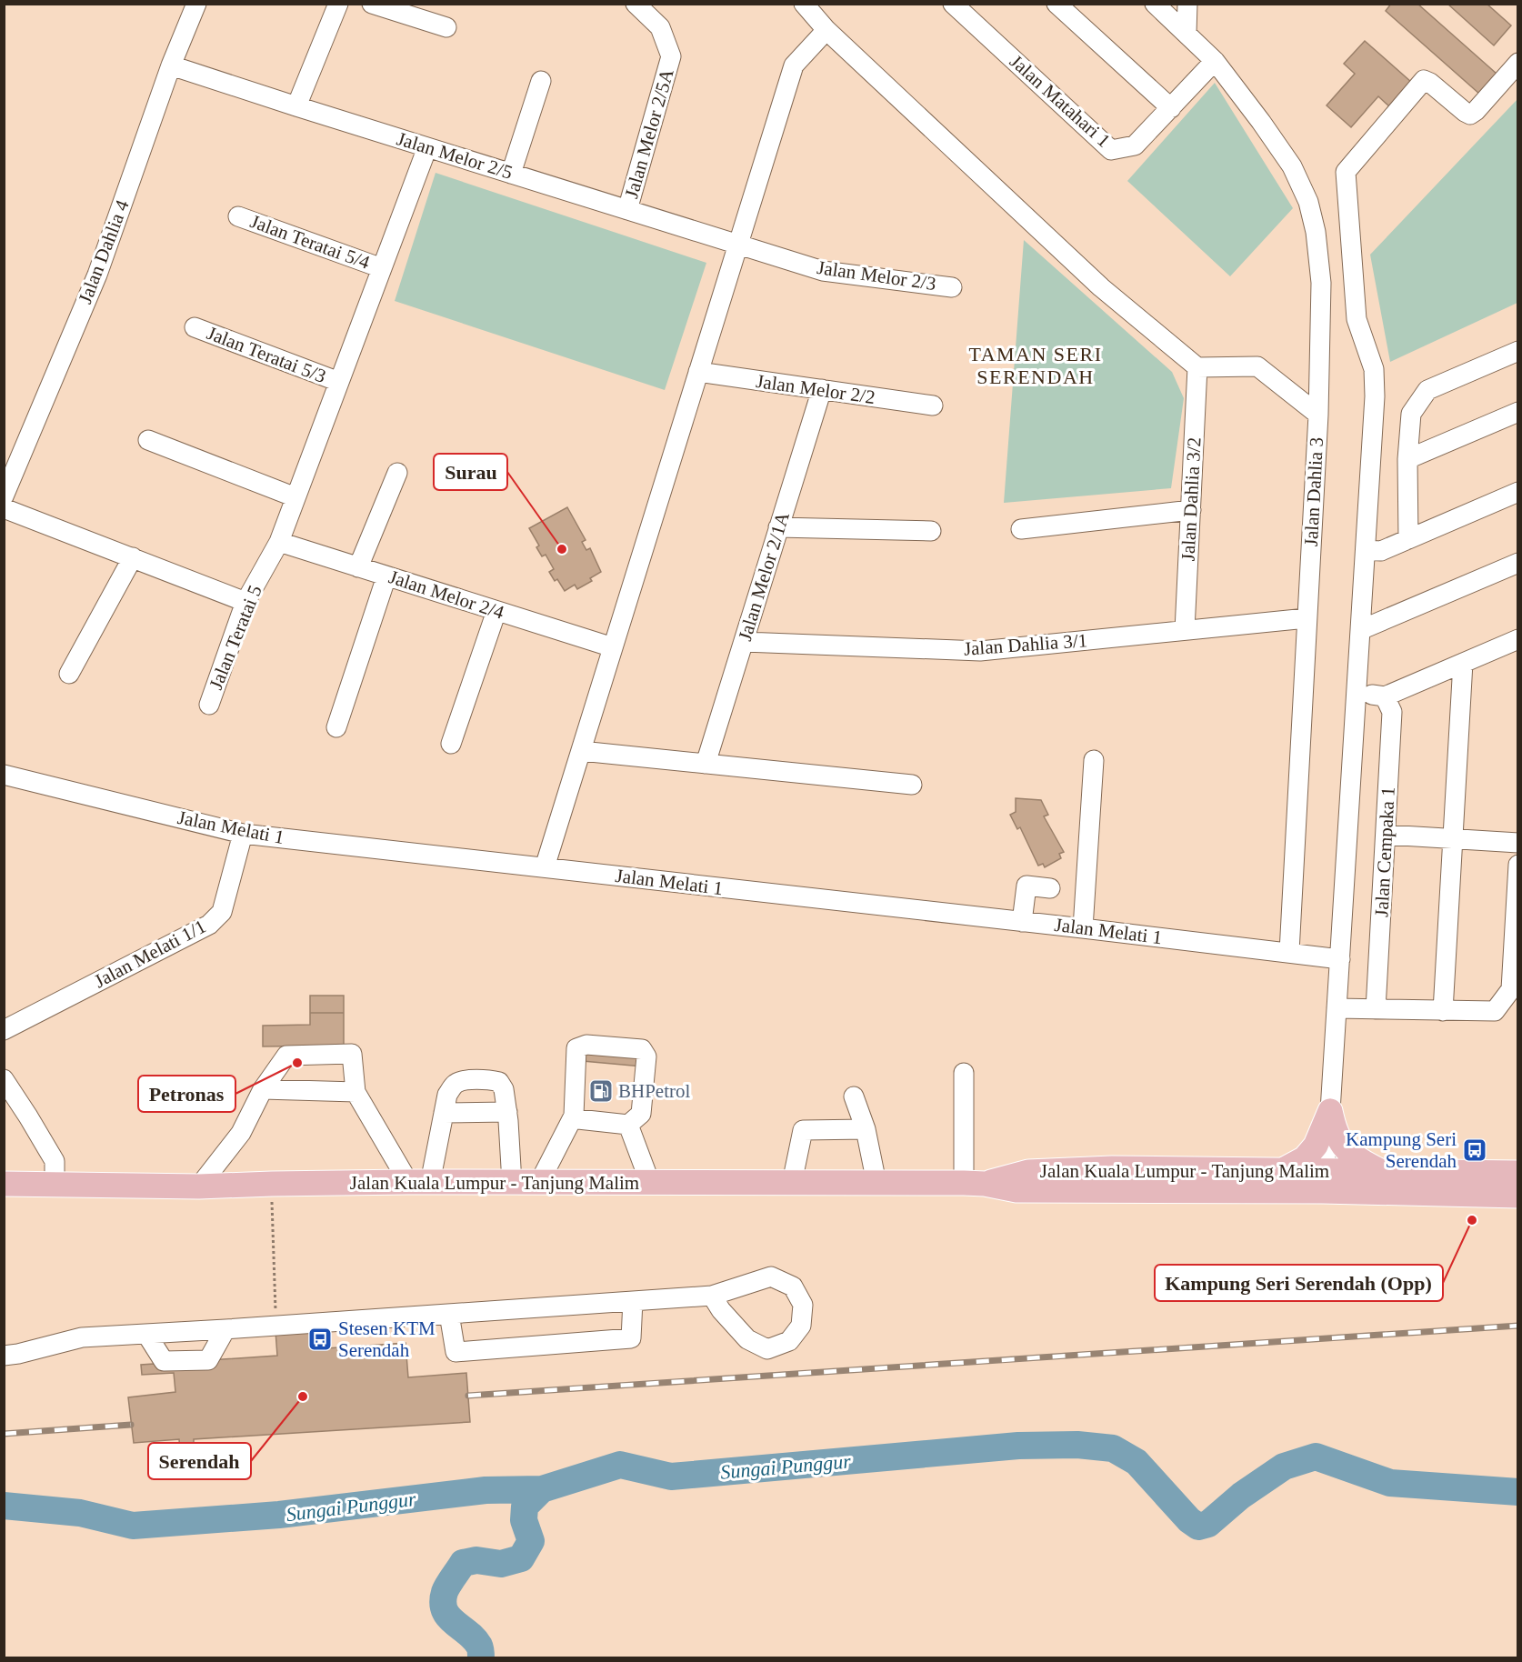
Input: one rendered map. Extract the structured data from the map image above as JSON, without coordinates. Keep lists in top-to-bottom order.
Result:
{
  "streets": {
    "main road": ["Jalan Kuala Lumpur - Tanjung Malim"],
    "street": [
      "Jalan Matahari 1",
      "Jalan Melor 2/5A",
      "Jalan Melor 2/5",
      "Jalan Teratai 5/4",
      "Jalan Dahlia 4",
      "Jalan Melor 2/3",
      "Jalan Teratai 5/3",
      "Jalan Melor 2/2",
      "Jalan Dahlia 3",
      "Jalan Dahlia 3/2",
      "Jalan Melor 2/1A",
      "Jalan Melor 2/4",
      "Jalan Teratai 5",
      "Jalan Dahlia 3/1",
      "Jalan Melati 1",
      "Jalan Cempaka 1",
      "Jalan Melati 1/1"
    ]
  },
  "crossings": [
    ["Jalan Matahari 1", "Jalan Dahlia 3"],
    ["Jalan Melor 2/5A", "Jalan Melor 2/5"],
    ["Jalan Melor 2/5", "Jalan Dahlia 4"],
    ["Jalan Melor 2/5", "Jalan Melor 2/3"],
    ["Jalan Melor 2/5", "Jalan Teratai 5"],
    ["Jalan Teratai 5/4", "Jalan Teratai 5"],
    ["Jalan Teratai 5/3", "Jalan Teratai 5"],
    ["Jalan Melor 2/2", "Jalan Melor 2/1A"],
    ["Jalan Dahlia 3", "Jalan Dahlia 3/1"],
    ["Jalan Dahlia 3", "Jalan Melati 1"],
    ["Jalan Dahlia 3/2", "Jalan Dahlia 3/1"],
    ["Jalan Melor 2/1A", "Jalan Dahlia 3/1"],
    ["Jalan Melor 2/4", "Jalan Teratai 5"],
    ["Jalan Melati 1", "Jalan Melati 1/1"]
  ],
  "districts": ["TAMAN SERI SERENDAH"],
  "water": ["Sungai Punggur"],
  "places": {
    "other": [
      "Surau",
      "Petronas",
      "Kampung Seri Serendah (Opp)",
      "Serendah"
    ],
    "fuel station": ["BHPetrol"],
    "bus stop": ["Kampung Seri Serendah", "Stesen KTM Serendah"]
  }
}
